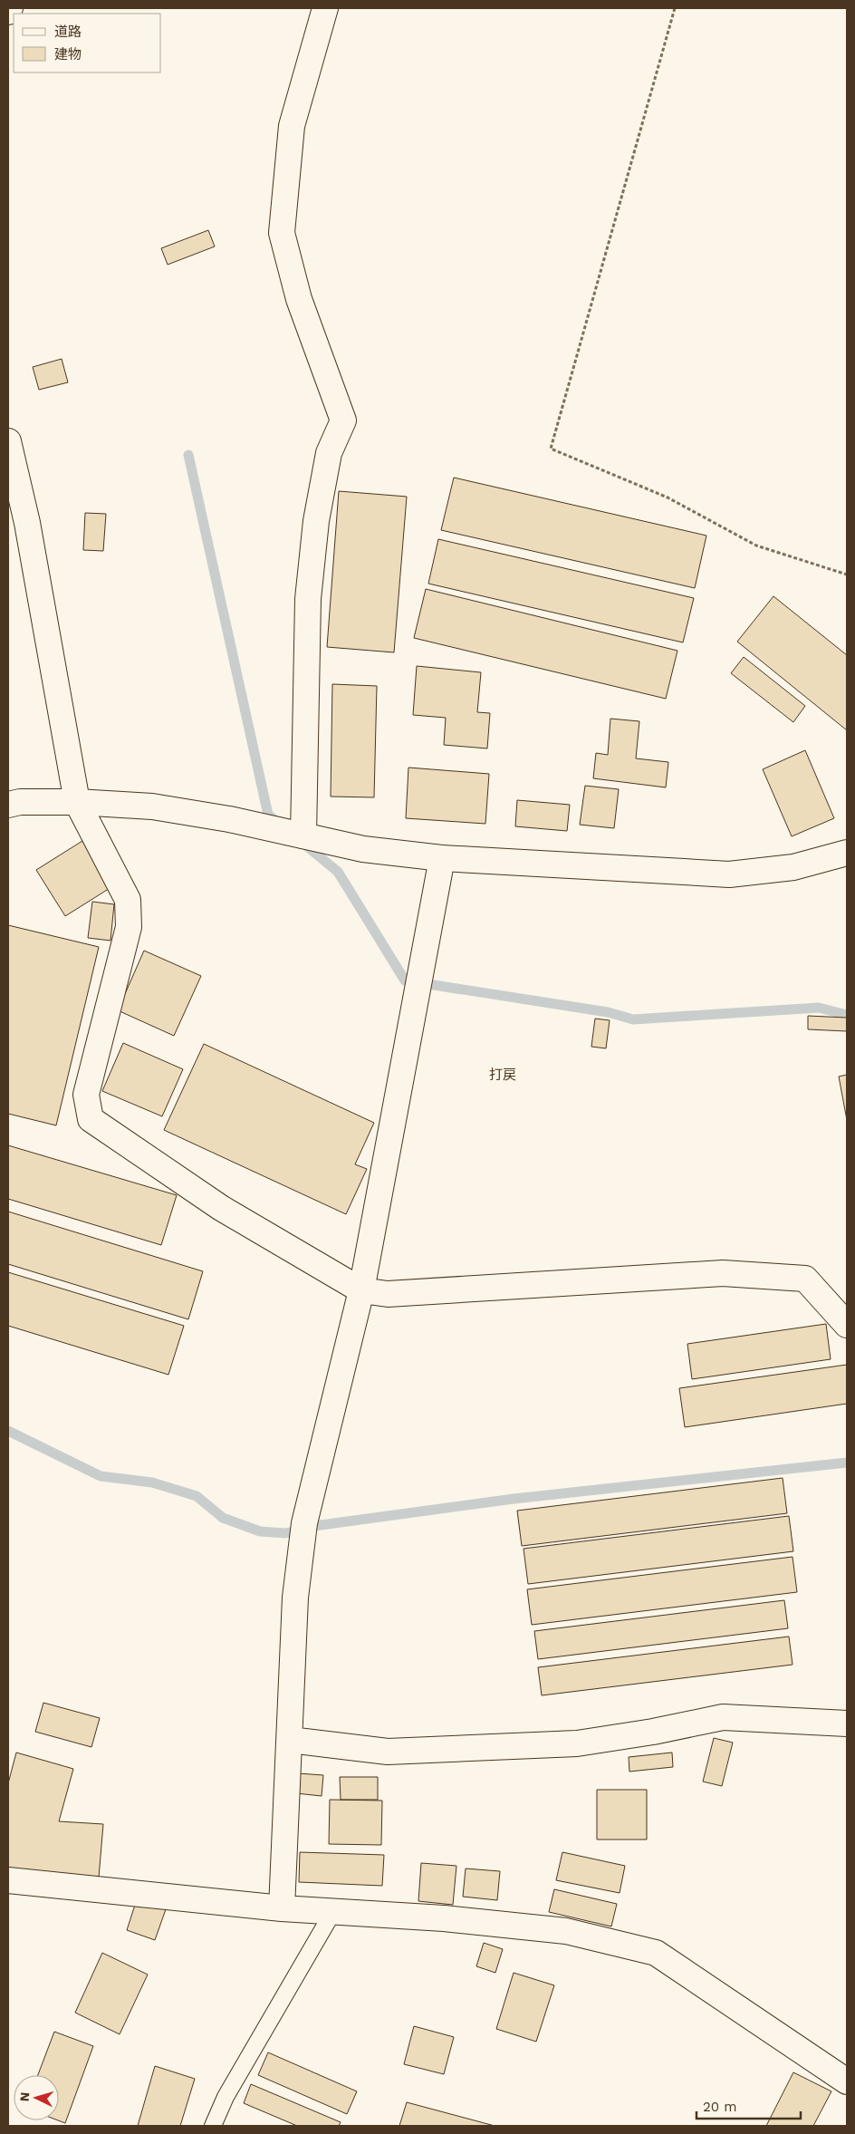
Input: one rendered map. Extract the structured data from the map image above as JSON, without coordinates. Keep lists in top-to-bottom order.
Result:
{
  "districts": ["打戻"],
  "legend": ["道路", "建物"],
  "scale_bar": "20 m",
  "north": "left"
}
